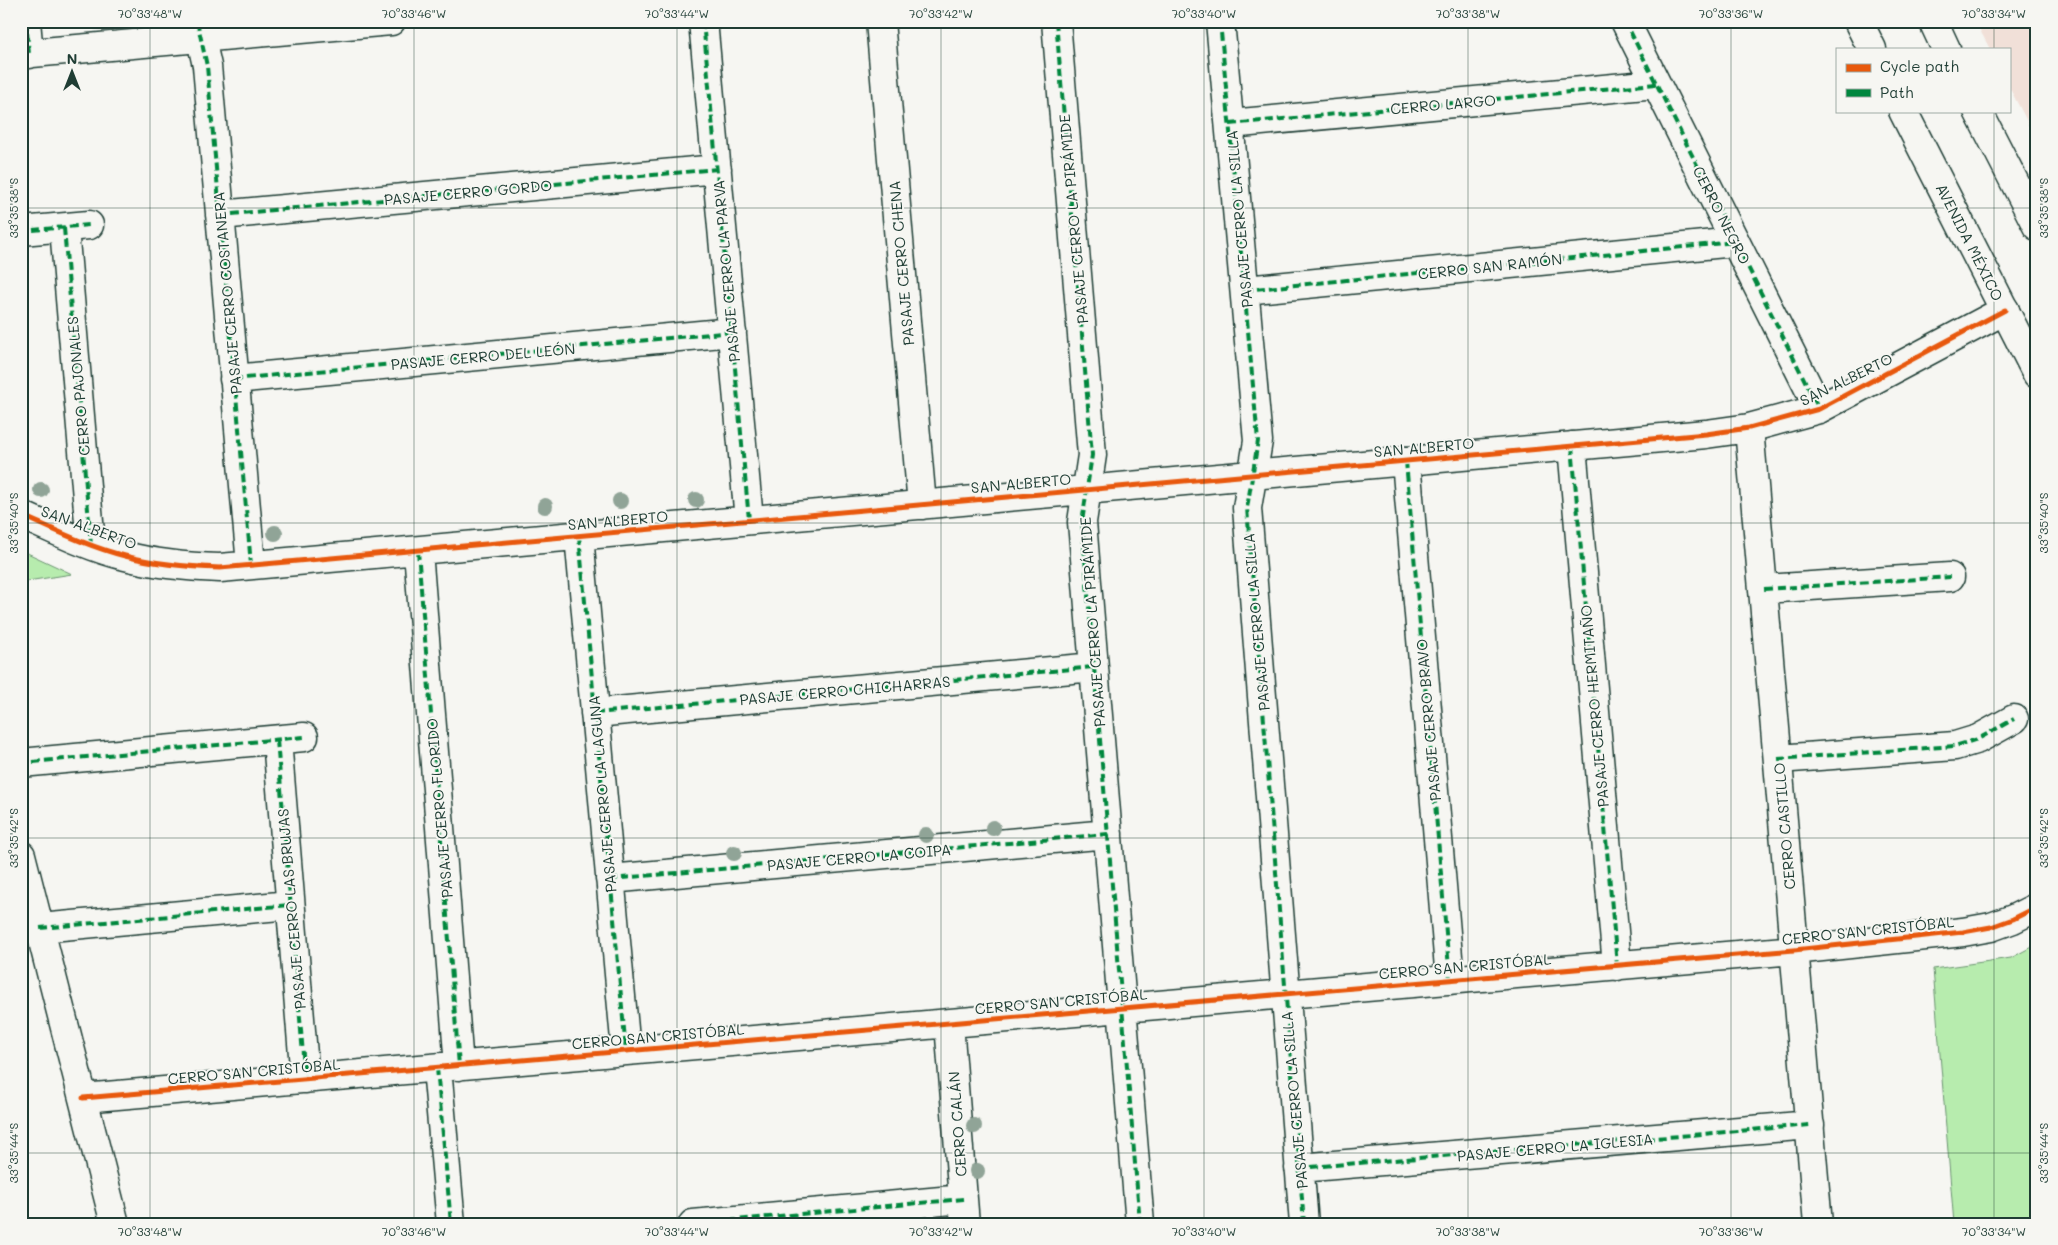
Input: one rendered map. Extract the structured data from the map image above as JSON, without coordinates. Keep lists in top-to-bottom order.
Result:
{
  "streets": {
    "street": [
      "CERRO LARGO",
      "PASAJE CERRO GORDO",
      "CERRO NEGRO",
      "PASAJE CERRO LA PIRÁMIDE",
      "PASAJE CERRO LA SILLA",
      "AVENIDA MÉXICO",
      "PASAJE CERRO CHENA",
      "CERRO SAN RAMÓN",
      "PASAJE CERRO LA PARVA",
      "PASAJE CERRO COSTANERA",
      "PASAJE CERRO DEL LEÓN",
      "SAN ALBERTO",
      "CERRO PAJONALES",
      "PASAJE CERRO CHICHARRAS",
      "PASAJE CERRO HERMITAÑO",
      "PASAJE CERRO BRAVO",
      "PASAJE CERRO LA LAGUNA",
      "PASAJE CERRO FLORIDO",
      "CERRO CASTILLO",
      "PASAJE CERRO LA COIPA",
      "PASAJE CERRO LAS BRUJAS",
      "CERRO SAN CRISTÓBAL",
      "CERRO CALÁN",
      "PASAJE CERRO LA IGLESIA"
    ]
  },
  "crossings": [
    ["CERRO LARGO", "CERRO NEGRO"],
    ["CERRO LARGO", "PASAJE CERRO LA SILLA"],
    ["PASAJE CERRO GORDO", "PASAJE CERRO LA PARVA"],
    ["PASAJE CERRO GORDO", "PASAJE CERRO COSTANERA"],
    ["CERRO NEGRO", "CERRO SAN RAMÓN"],
    ["CERRO NEGRO", "SAN ALBERTO"],
    ["PASAJE CERRO LA PIRÁMIDE", "SAN ALBERTO"],
    ["PASAJE CERRO LA PIRÁMIDE", "PASAJE CERRO CHICHARRAS"],
    ["PASAJE CERRO LA PIRÁMIDE", "PASAJE CERRO LA COIPA"],
    ["PASAJE CERRO LA PIRÁMIDE", "CERRO SAN CRISTÓBAL"],
    ["PASAJE CERRO LA SILLA", "CERRO SAN RAMÓN"],
    ["PASAJE CERRO LA SILLA", "SAN ALBERTO"],
    ["PASAJE CERRO LA SILLA", "CERRO SAN CRISTÓBAL"],
    ["PASAJE CERRO LA SILLA", "PASAJE CERRO LA IGLESIA"],
    ["AVENIDA MÉXICO", "SAN ALBERTO"],
    ["PASAJE CERRO CHENA", "SAN ALBERTO"],
    ["PASAJE CERRO LA PARVA", "PASAJE CERRO DEL LEÓN"],
    ["PASAJE CERRO LA PARVA", "SAN ALBERTO"],
    ["PASAJE CERRO COSTANERA", "PASAJE CERRO DEL LEÓN"],
    ["PASAJE CERRO COSTANERA", "SAN ALBERTO"],
    ["SAN ALBERTO", "CERRO PAJONALES"],
    ["SAN ALBERTO", "PASAJE CERRO HERMITAÑO"],
    ["SAN ALBERTO", "PASAJE CERRO BRAVO"],
    ["SAN ALBERTO", "PASAJE CERRO LA LAGUNA"],
    ["SAN ALBERTO", "PASAJE CERRO FLORIDO"],
    ["SAN ALBERTO", "CERRO CASTILLO"],
    ["PASAJE CERRO CHICHARRAS", "PASAJE CERRO LA LAGUNA"],
    ["PASAJE CERRO HERMITAÑO", "CERRO SAN CRISTÓBAL"],
    ["PASAJE CERRO BRAVO", "CERRO SAN CRISTÓBAL"],
    ["PASAJE CERRO LA LAGUNA", "PASAJE CERRO LA COIPA"],
    ["PASAJE CERRO LA LAGUNA", "CERRO SAN CRISTÓBAL"],
    ["PASAJE CERRO FLORIDO", "CERRO SAN CRISTÓBAL"],
    ["CERRO CASTILLO", "CERRO SAN CRISTÓBAL"],
    ["CERRO CASTILLO", "PASAJE CERRO LA IGLESIA"],
    ["PASAJE CERRO LAS BRUJAS", "CERRO SAN CRISTÓBAL"],
    ["CERRO SAN CRISTÓBAL", "CERRO CALÁN"]
  ],
  "legend": ["Cycle path", "Path"],
  "north": "top",
  "coordinates": [
    "70°33'48\"W",
    "70°33'46\"W",
    "70°33'44\"W",
    "70°33'42\"W",
    "70°33'40\"W",
    "70°33'38\"W",
    "70°33'36\"W",
    "70°33'34\"W",
    "33°35'38\"S",
    "33°35'40\"S",
    "33°35'42\"S",
    "33°35'44\"S"
  ]
}
